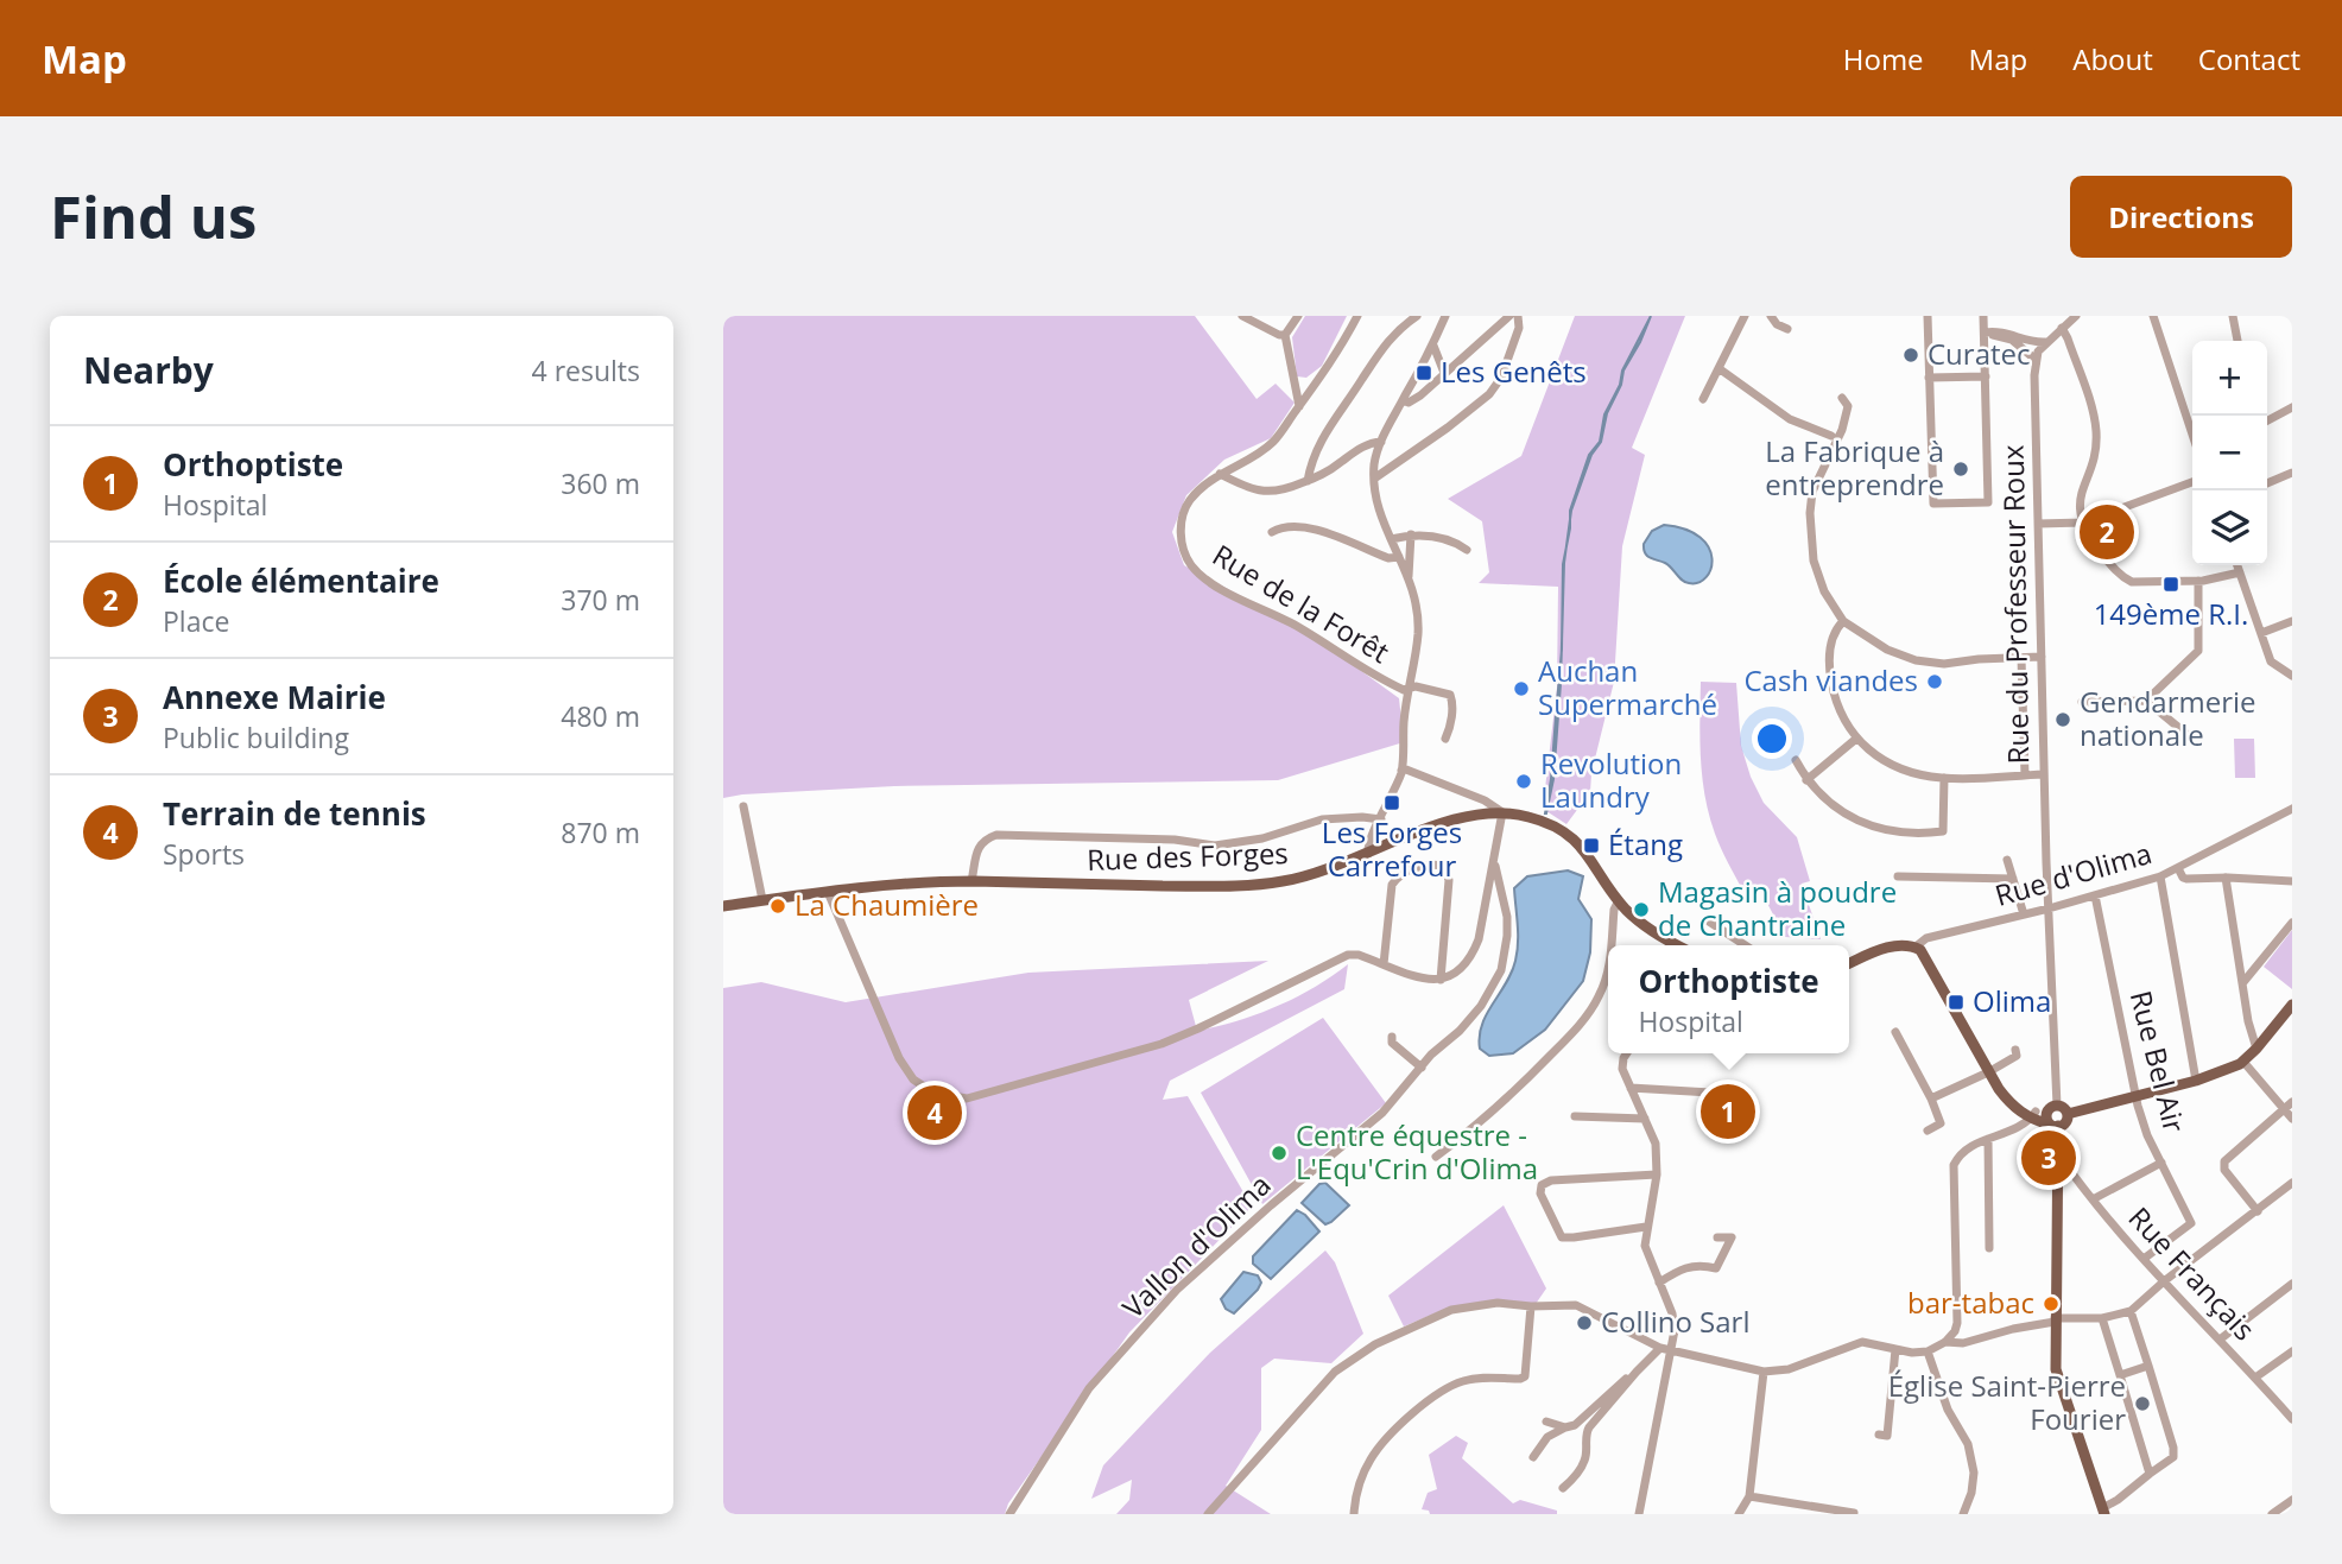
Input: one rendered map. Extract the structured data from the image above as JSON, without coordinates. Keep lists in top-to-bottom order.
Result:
{
  "streets": {
    "main road": ["Rue des Forges"],
    "street": [
      "Rue de la Forêt",
      "Rue du Professeur Roux",
      "Rue d'Olima",
      "Rue Bel Air",
      "Vallon d'Olima",
      "Rue Français"
    ]
  },
  "crossings": [
    ["Rue du Professeur Roux", "Rue d'Olima"],
    ["Rue des Forges", "Vallon d'Olima"],
    ["Rue d'Olima", "Rue Bel Air"],
    ["Rue Bel Air", "Rue Français"]
  ],
  "places": {
    "other": [
      "Curatec",
      "La Fabrique à entreprendre",
      "Cash viandes",
      "Auchan Supermarché",
      "Gendarmerie nationale",
      "Revolution Laundry",
      "La Chaumière",
      "Magasin à poudre de Chantraine",
      "Centre équestre - L'Equ'Crin d'Olima",
      "bar-tabac",
      "Collino Sarl",
      "Église Saint-Pierre Fourier"
    ],
    "transit": [
      "Les Genêts",
      "149ème R.I.",
      "Les Forges Carrefour",
      "Étang",
      "Olima"
    ]
  },
  "page": {
    "header": "Map",
    "nav": [
      "Home",
      "Map",
      "About",
      "Contact"
    ],
    "buttons": "Directions",
    "title": "Find us",
    "heading": ["Nearby", "4 results"],
    "map_buttons": ["+", "−"],
    "list": [
      {
        "mark": "1",
        "name": "Orthoptiste",
        "note": "Hospital",
        "value": "360 m"
      },
      {
        "mark": "2",
        "name": "École élémentaire",
        "note": "Place",
        "value": "370 m"
      },
      {
        "mark": "3",
        "name": "Annexe Mairie",
        "note": "Public building",
        "value": "480 m"
      },
      {
        "mark": "4",
        "name": "Terrain de tennis",
        "note": "Sports",
        "value": "870 m"
      }
    ],
    "pins": [
      "2",
      "1",
      "4",
      "3"
    ],
    "popup": ["Orthoptiste", "Hospital"]
  }
}
